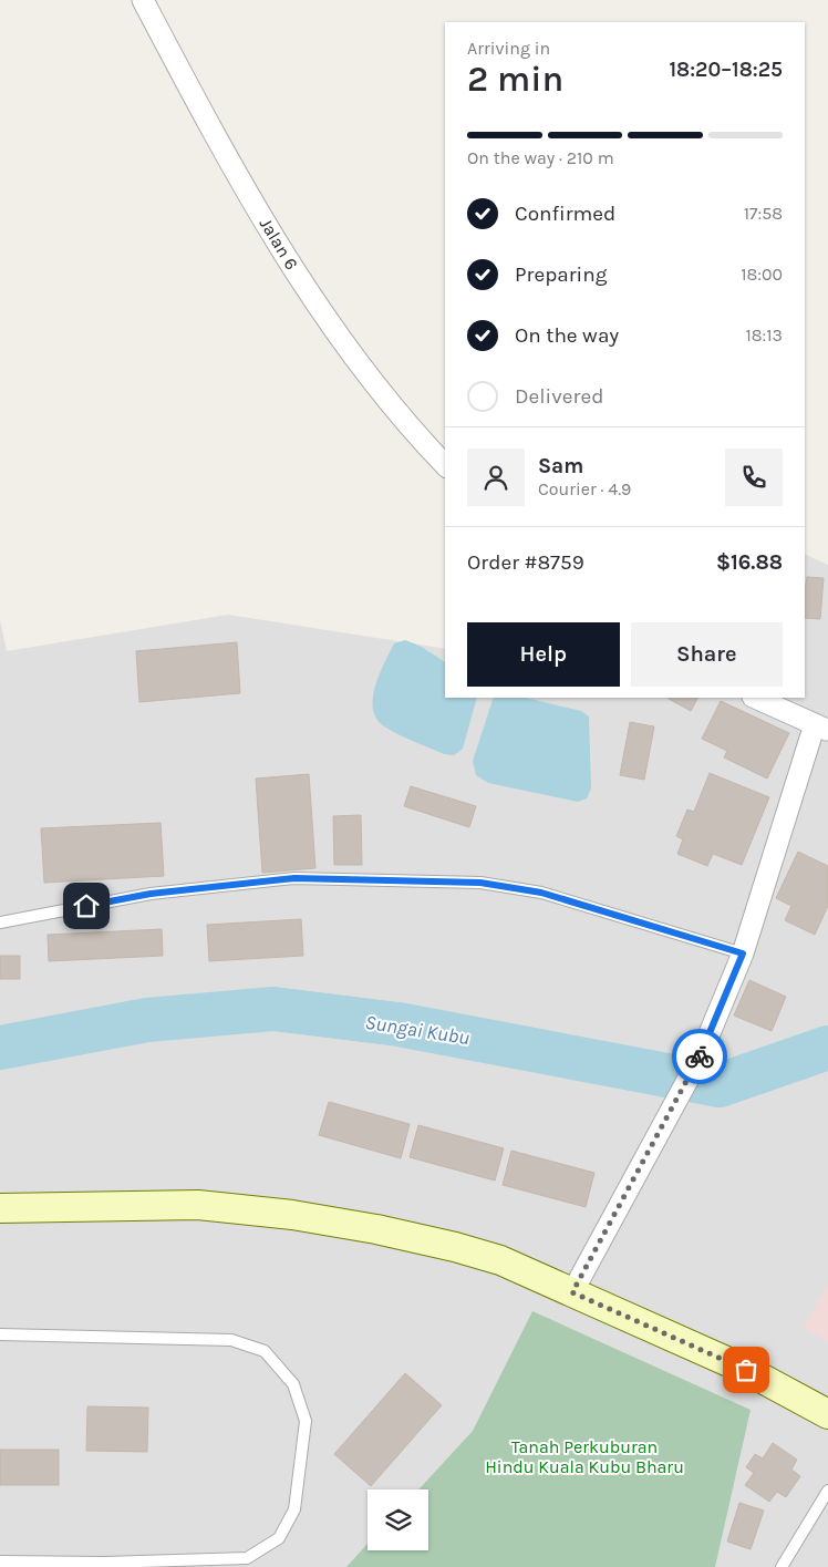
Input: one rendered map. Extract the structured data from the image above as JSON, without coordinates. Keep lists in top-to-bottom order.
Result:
{
  "streets": {
    "street": ["Jalan 6"]
  },
  "water": ["Sungai Kubu"],
  "parks": ["Tanah Perkuburan Hindu Kuala Kubu Bharu"],
  "page": {
    "heading": ["2 min", "Arriving in", "18:20–18:25"],
    "panel": [
      "Sam",
      "Courier · 4.9",
      "Order #8759",
      "$16.88"
    ],
    "bar": "On the way · 210 m",
    "list": [
      ["Confirmed", "17:58"],
      ["Preparing", "18:00"],
      ["On the way", "18:13"],
      "Delivered"
    ],
    "buttons": ["Help", "Share"]
  }
}
